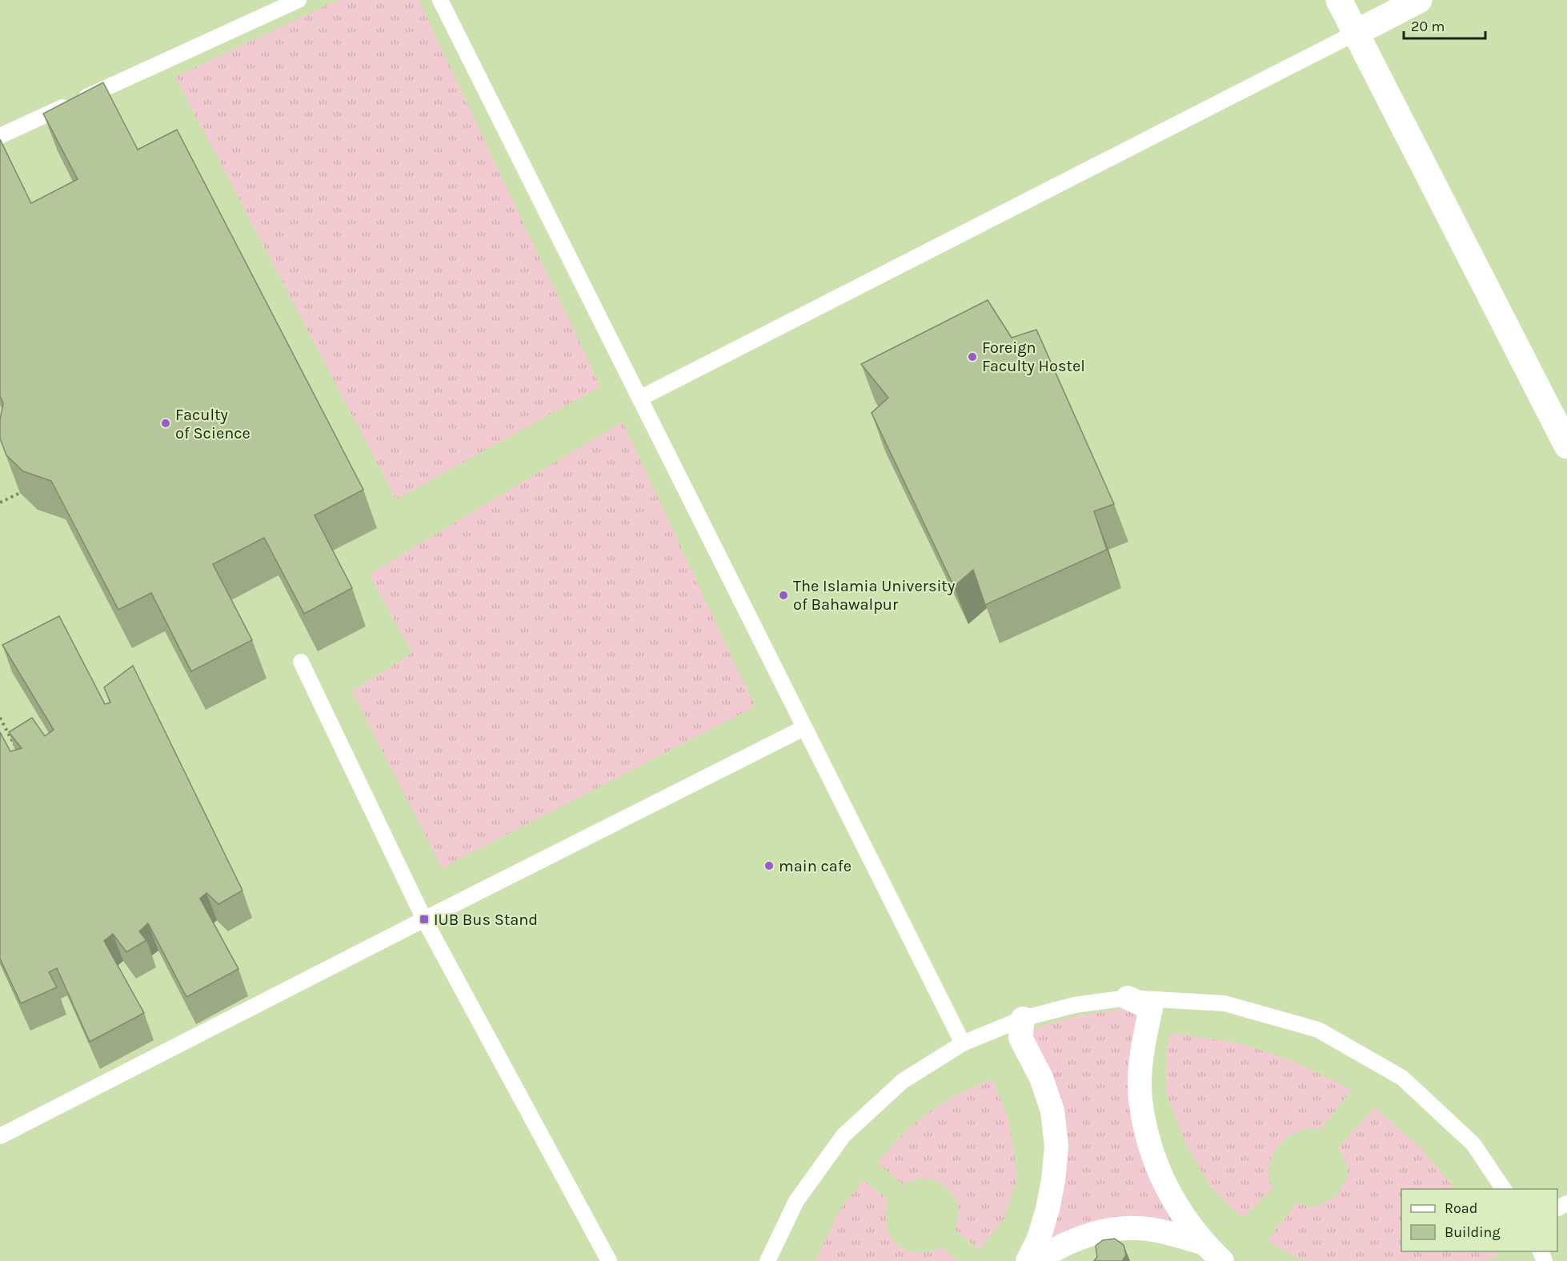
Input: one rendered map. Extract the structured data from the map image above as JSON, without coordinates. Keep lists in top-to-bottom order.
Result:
{
  "places": {
    "other": [
      "Foreign Faculty Hostel",
      "Faculty of Science",
      "The Islamia University of Bahawalpur",
      "main cafe"
    ],
    "transit": ["IUB Bus Stand"]
  },
  "legend": ["Road", "Building"],
  "scale_bar": "20 m"
}
